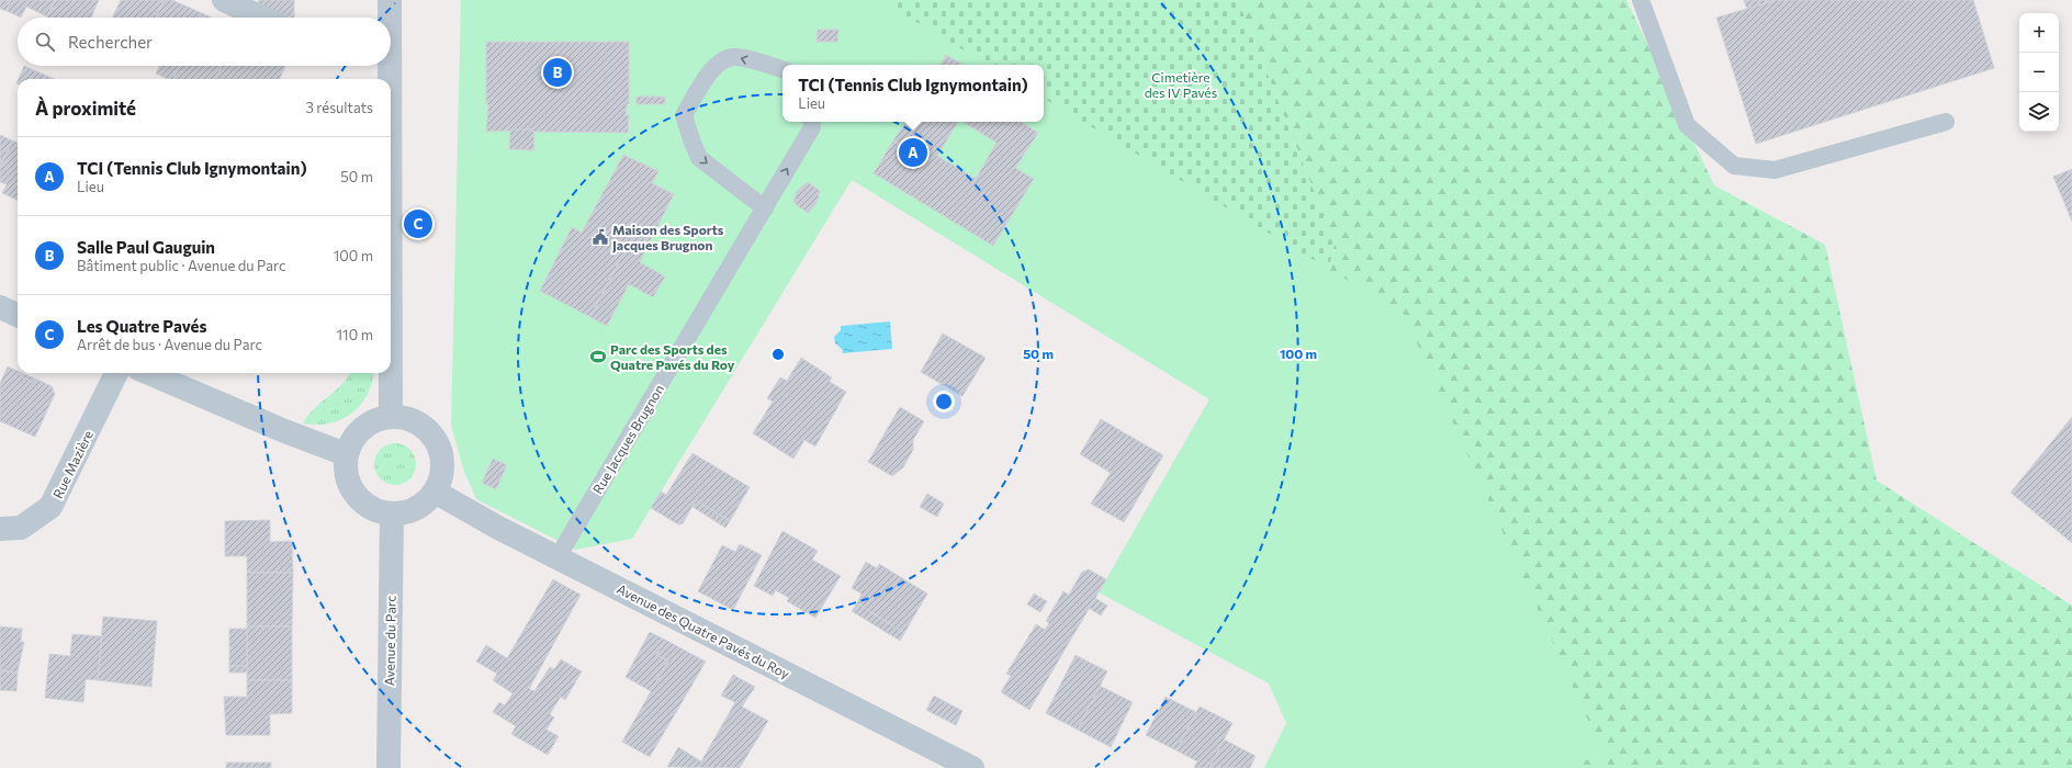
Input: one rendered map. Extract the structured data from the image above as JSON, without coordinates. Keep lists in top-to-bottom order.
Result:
{
  "streets": {
    "street": ["Rue Mazière", "Avenue des Quatre Pavés du Roy", "Avenue du Parc"],
    "lane": ["Rue Jacques Brugnon"]
  },
  "crossings": [
    ["Rue Jacques Brugnon", "Avenue des Quatre Pavés du Roy"],
    ["Avenue des Quatre Pavés du Roy", "Avenue du Parc"]
  ],
  "parks": ["Cimetière des IV Pavés"],
  "places": {
    "public building": ["Maison des Sports Jacques Brugnon"],
    "sports": ["Parc des Sports des Quatre Pavés du Roy"]
  },
  "page": {
    "map_buttons": ["+", "−"],
    "search": "Rechercher",
    "pins": ["B", "A", "C"],
    "popup": ["TCI (Tennis Club Ignymontain)", "Lieu"],
    "heading": ["À proximité", "3 résultats"],
    "list": [
      {
        "mark": "A",
        "name": "TCI (Tennis Club Ignymontain)",
        "note": "Lieu",
        "value": "50 m"
      },
      {
        "mark": "B",
        "name": "Salle Paul Gauguin",
        "note": "Bâtiment public · Avenue du Parc",
        "value": "100 m"
      },
      {
        "mark": "C",
        "name": "Les Quatre Pavés",
        "note": "Arrêt de bus · Avenue du Parc",
        "value": "110 m"
      }
    ]
  },
  "rings": ["50 m", "100 m"]
}
